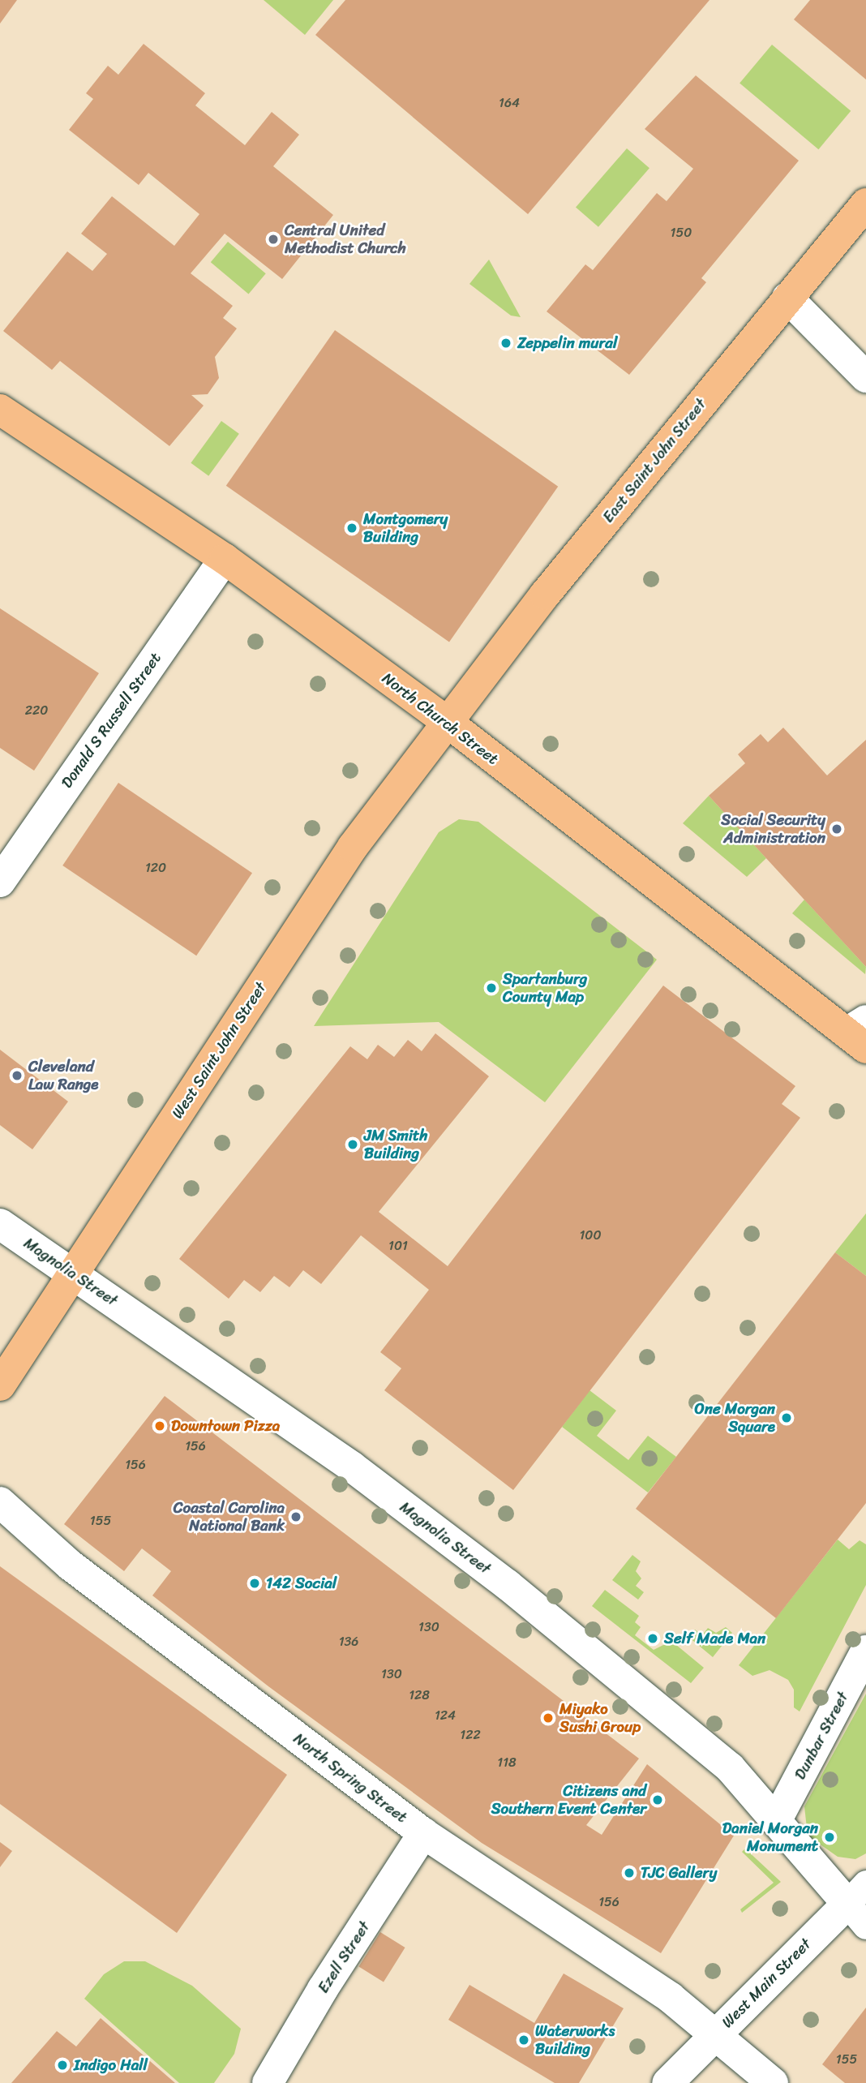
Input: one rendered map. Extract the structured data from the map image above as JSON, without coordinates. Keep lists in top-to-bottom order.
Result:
{
  "streets": {
    "main road": ["East Saint John Street", "North Church Street", "West Saint John Street"],
    "street": [
      "Donald S Russell Street",
      "Magnolia Street",
      "Dunbar Street",
      "North Spring Street",
      "Ezell Street",
      "West Main Street"
    ]
  },
  "crossings": [
    ["East Saint John Street", "North Church Street"],
    ["East Saint John Street", "West Saint John Street"],
    ["North Church Street", "Donald S Russell Street"],
    ["North Church Street", "West Saint John Street"],
    ["West Saint John Street", "Magnolia Street"],
    ["Magnolia Street", "Dunbar Street"],
    ["Magnolia Street", "West Main Street"],
    ["North Spring Street", "Ezell Street"],
    ["North Spring Street", "West Main Street"]
  ],
  "places": [
    "Central United Methodist Church",
    "Zeppelin mural",
    "Montgomery Building",
    "Social Security Administration",
    "Spartanburg County Map",
    "Cleveland Law Range",
    "JM Smith Building",
    "One Morgan Square",
    "Downtown Pizza",
    "Coastal Carolina National Bank",
    "142 Social",
    "Self Made Man",
    "Miyako Sushi Group",
    "Citizens and Southern Event Center",
    "Daniel Morgan Monument",
    "TJC Gallery",
    "Waterworks Building",
    "Indigo Hall"
  ],
  "house_numbers": [
    "164",
    "150",
    "220",
    "120",
    "100",
    "101",
    "156",
    "156",
    "155",
    "130",
    "136",
    "130",
    "128",
    "124",
    "122",
    "118",
    "156",
    "155"
  ]
}
